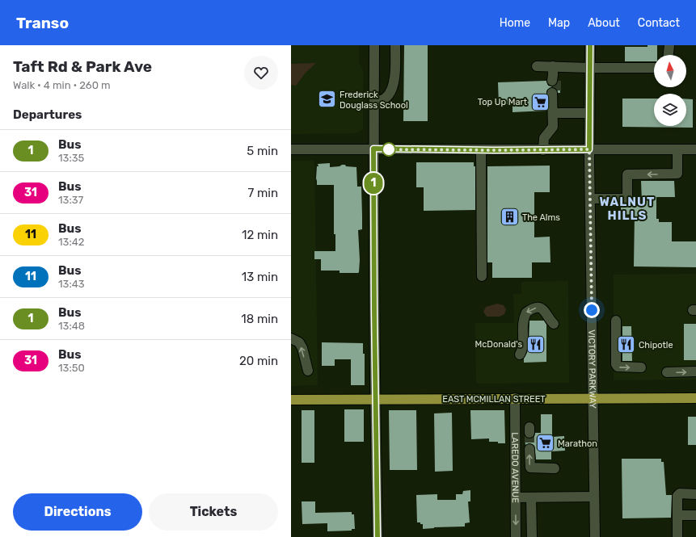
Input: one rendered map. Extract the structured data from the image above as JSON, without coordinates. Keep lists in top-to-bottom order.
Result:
{
  "streets": {
    "main road": ["EAST MCMILLAN STREET"],
    "street": ["VICTORY PARKWAY", "LAREDO AVENUE"]
  },
  "crossings": [
    ["VICTORY PARKWAY", "EAST MCMILLAN STREET"],
    ["EAST MCMILLAN STREET", "LAREDO AVENUE"]
  ],
  "districts": ["WALNUT HILLS"],
  "places": {
    "school or university": ["Frederick Douglass School"],
    "supermarket": ["Top Up Mart", "Marathon"],
    "building": ["The Alms"],
    "restaurant": ["McDonald's", "Chipotle"]
  },
  "lines": ["bus line 1"],
  "north": "top",
  "page": {
    "header": "Transo",
    "nav": [
      "Home",
      "Map",
      "About",
      "Contact"
    ],
    "heading": [
      ["Taft Rd & Park Ave", "Walk · 4 min · 260 m"],
      "Departures"
    ],
    "on_map": "1",
    "list": [
      {
        "mark": "1",
        "name": "Bus",
        "note": "13:35",
        "value": "5 min"
      },
      {
        "mark": "31",
        "name": "Bus",
        "note": "13:37",
        "value": "7 min"
      },
      {
        "mark": "11",
        "name": "Bus",
        "note": "13:42",
        "value": "12 min"
      },
      {
        "mark": "11",
        "name": "Bus",
        "note": "13:43",
        "value": "13 min"
      },
      {
        "mark": "1",
        "name": "Bus",
        "note": "13:48",
        "value": "18 min"
      },
      {
        "mark": "31",
        "name": "Bus",
        "note": "13:50",
        "value": "20 min"
      }
    ],
    "buttons": ["Directions", "Tickets"]
  }
}
